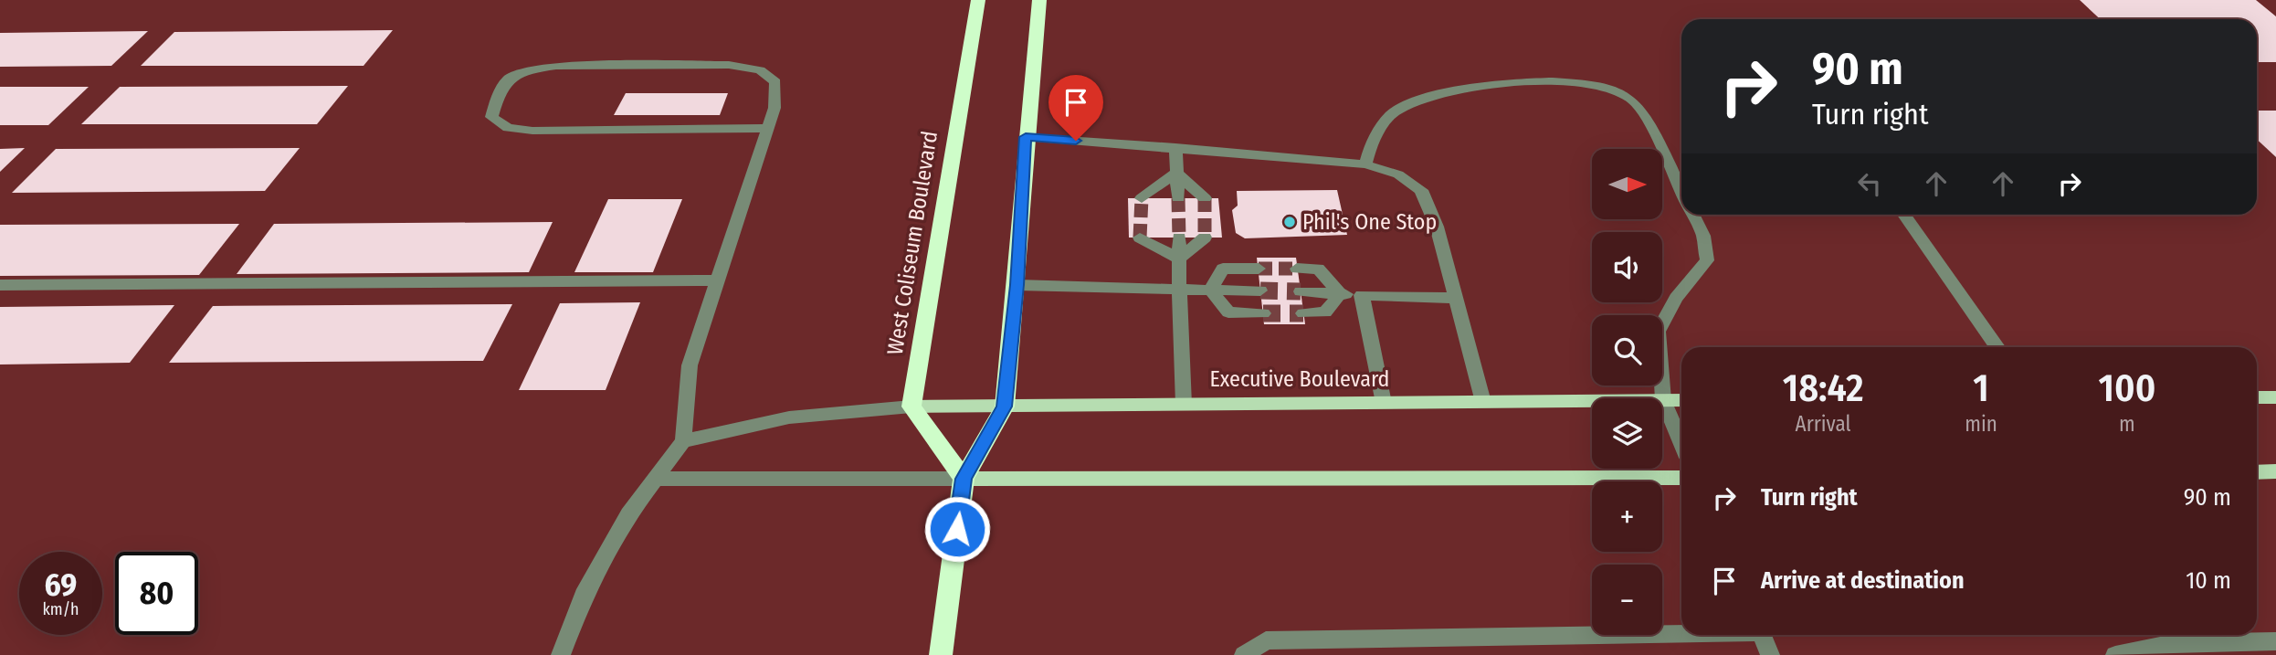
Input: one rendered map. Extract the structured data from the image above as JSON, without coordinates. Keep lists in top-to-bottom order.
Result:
{
  "streets": {
    "highway": ["West Coliseum Boulevard"],
    "main road": ["Executive Boulevard"]
  },
  "crossings": [
    ["West Coliseum Boulevard", "Executive Boulevard"]
  ],
  "places": ["Phil's One Stop"],
  "north": "right",
  "page": {
    "turn": ["90 m", "Turn right"],
    "map_buttons": ["+", "−"],
    "eta": [
      "18:42",
      "Arrival",
      "1",
      "min",
      "100",
      "m"
    ],
    "list": [
      {
        "name": "Turn right",
        "value": "90 m"
      },
      {
        "name": "Arrive at destination",
        "value": "10 m"
      }
    ],
    "speed": "69 km/h",
    "limit": "80"
  }
}
